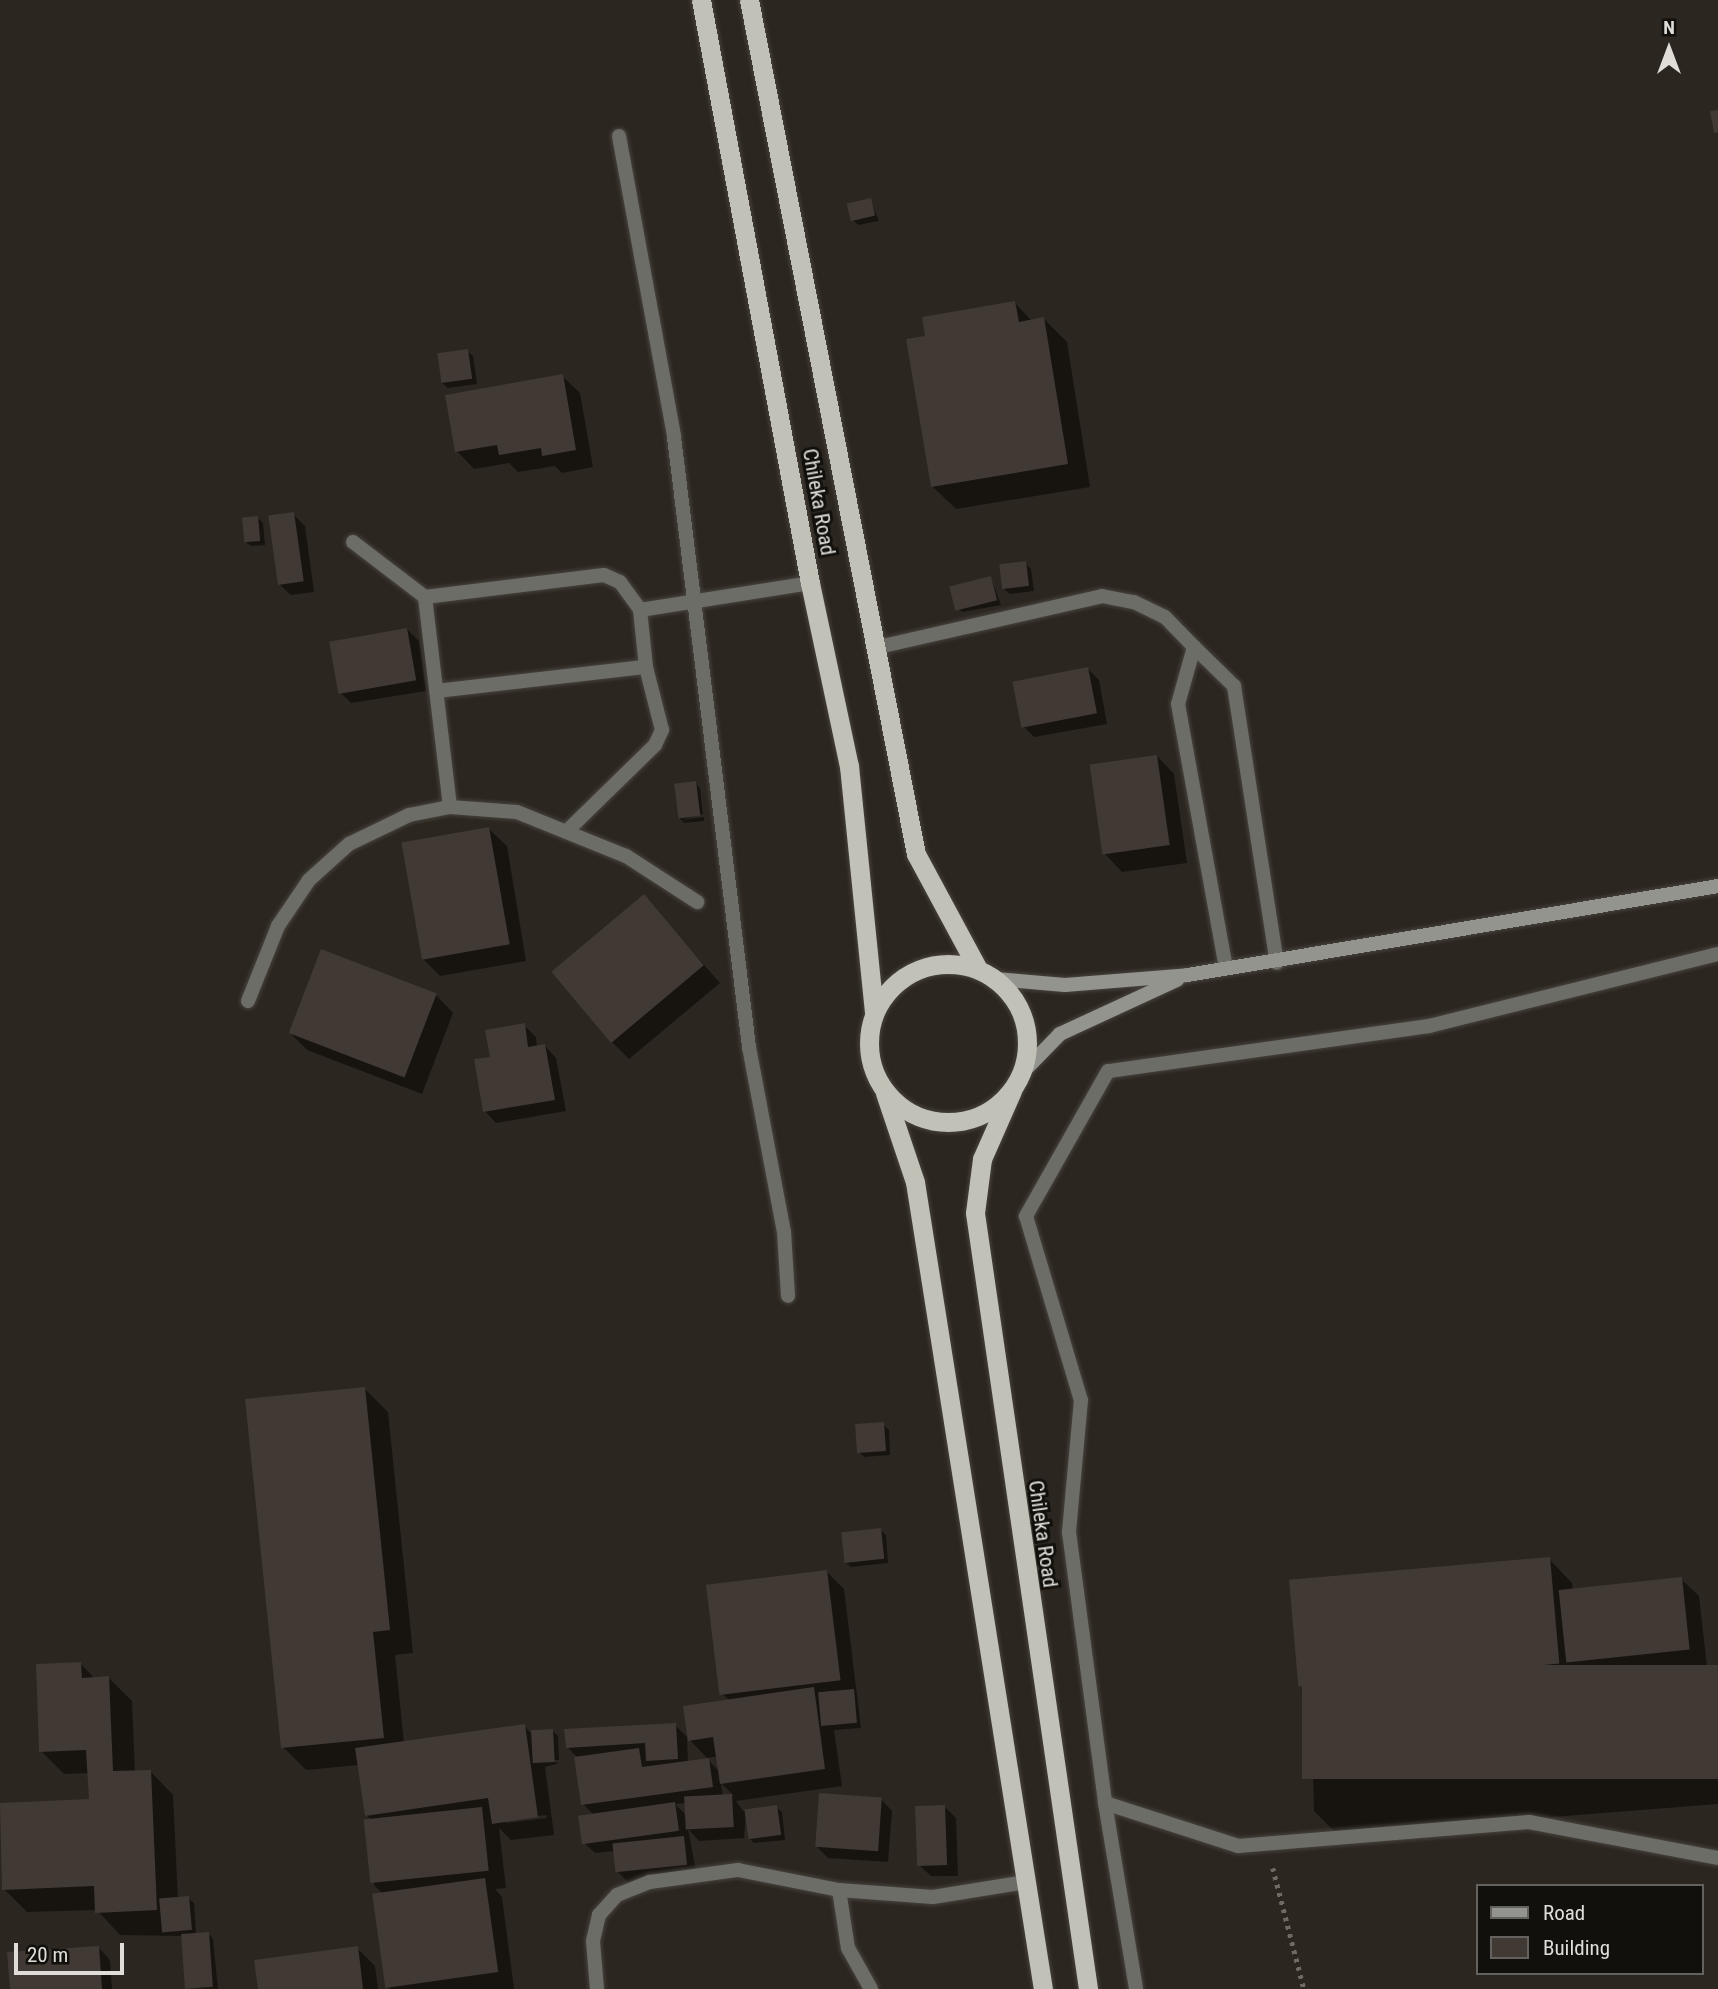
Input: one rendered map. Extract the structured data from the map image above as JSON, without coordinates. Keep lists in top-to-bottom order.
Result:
{
  "streets": {
    "highway": ["Chileka Road"]
  },
  "legend": ["Road", "Building"],
  "scale_bar": "20 m",
  "north": "top"
}
